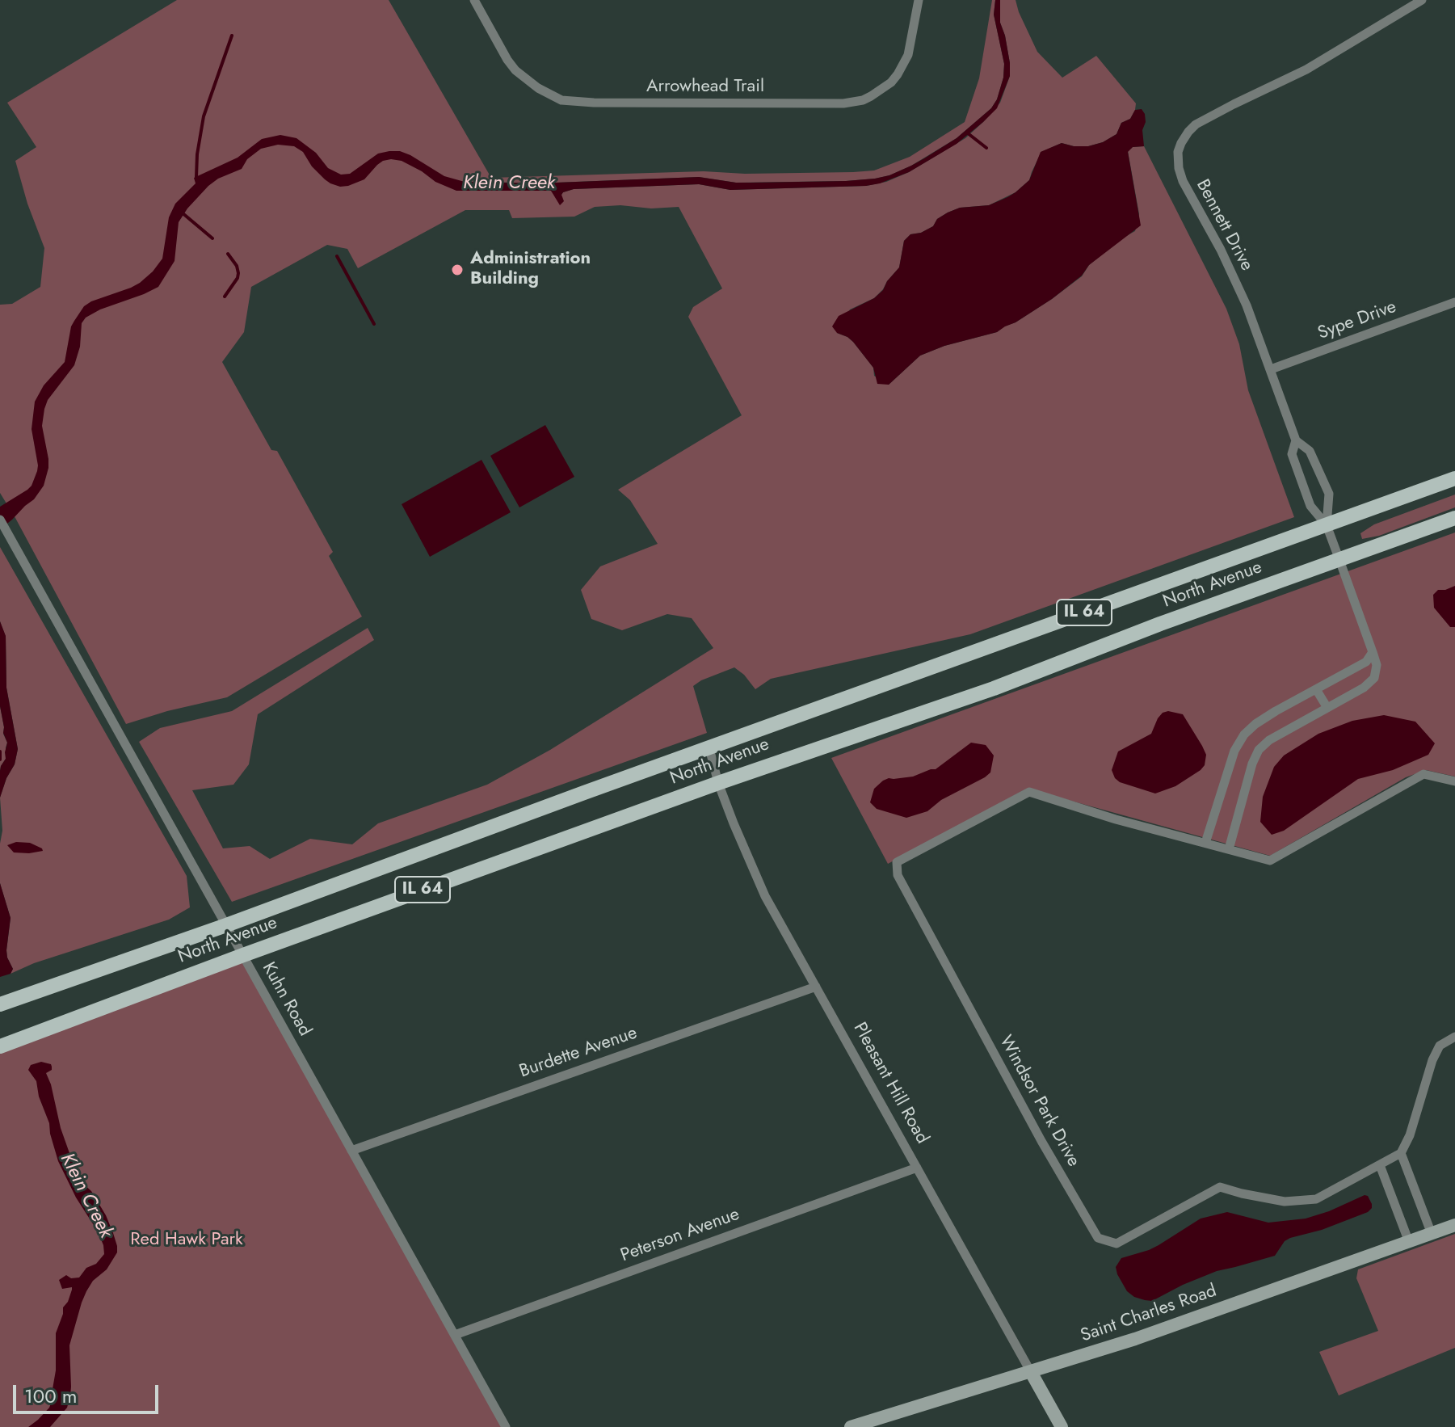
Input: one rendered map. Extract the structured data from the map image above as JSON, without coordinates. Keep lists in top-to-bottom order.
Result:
{
  "streets": {
    "main road": ["North Avenue", "IL 64"],
    "street": [
      "Arrowhead Trail",
      "Bennett Drive",
      "Sype Drive",
      "Kuhn Road",
      "Burdette Avenue",
      "Pleasant Hill Road",
      "Windsor Park Drive",
      "Peterson Avenue",
      "Saint Charles Road"
    ]
  },
  "crossings": [
    ["Bennett Drive", "Sype Drive"],
    ["Bennett Drive", "North Avenue"],
    ["North Avenue", "Kuhn Road"],
    ["North Avenue", "Pleasant Hill Road"],
    ["Kuhn Road", "Burdette Avenue"],
    ["Kuhn Road", "Peterson Avenue"],
    ["Burdette Avenue", "Pleasant Hill Road"],
    ["Pleasant Hill Road", "Peterson Avenue"],
    ["Pleasant Hill Road", "Saint Charles Road"]
  ],
  "water": ["Klein Creek"],
  "parks": ["Red Hawk Park"],
  "places": ["Administration Building"],
  "scale_bar": "100 m"
}
